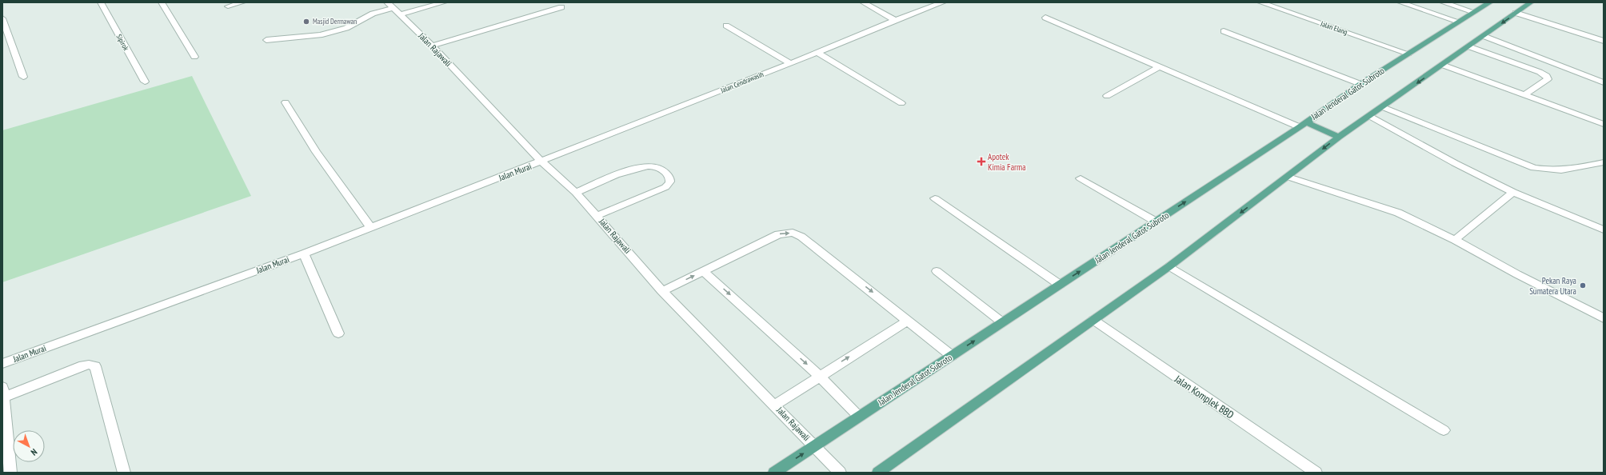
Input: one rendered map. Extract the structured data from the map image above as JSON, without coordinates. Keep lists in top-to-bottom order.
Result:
{
  "streets": {
    "main road": ["Jalan Jenderal Gatot Subroto"],
    "street": [
      "Jalan Elang",
      "Sipirok",
      "Jalan Rajawali",
      "Jalan Cendrawasih",
      "Jalan Murai",
      "Jalan Komplek BBD"
    ]
  },
  "crossings": [
    ["Jalan Elang", "Jalan Jenderal Gatot Subroto"],
    ["Jalan Rajawali", "Jalan Cendrawasih"],
    ["Jalan Rajawali", "Jalan Jenderal Gatot Subroto"],
    ["Jalan Rajawali", "Jalan Murai"],
    ["Jalan Cendrawasih", "Jalan Murai"]
  ],
  "places": {
    "other": ["Masjid Dermawan", "Pekan Raya Sumatera Utara"],
    "health": ["Apotek Kimia Farma"]
  },
  "north": "bottom right"
}
